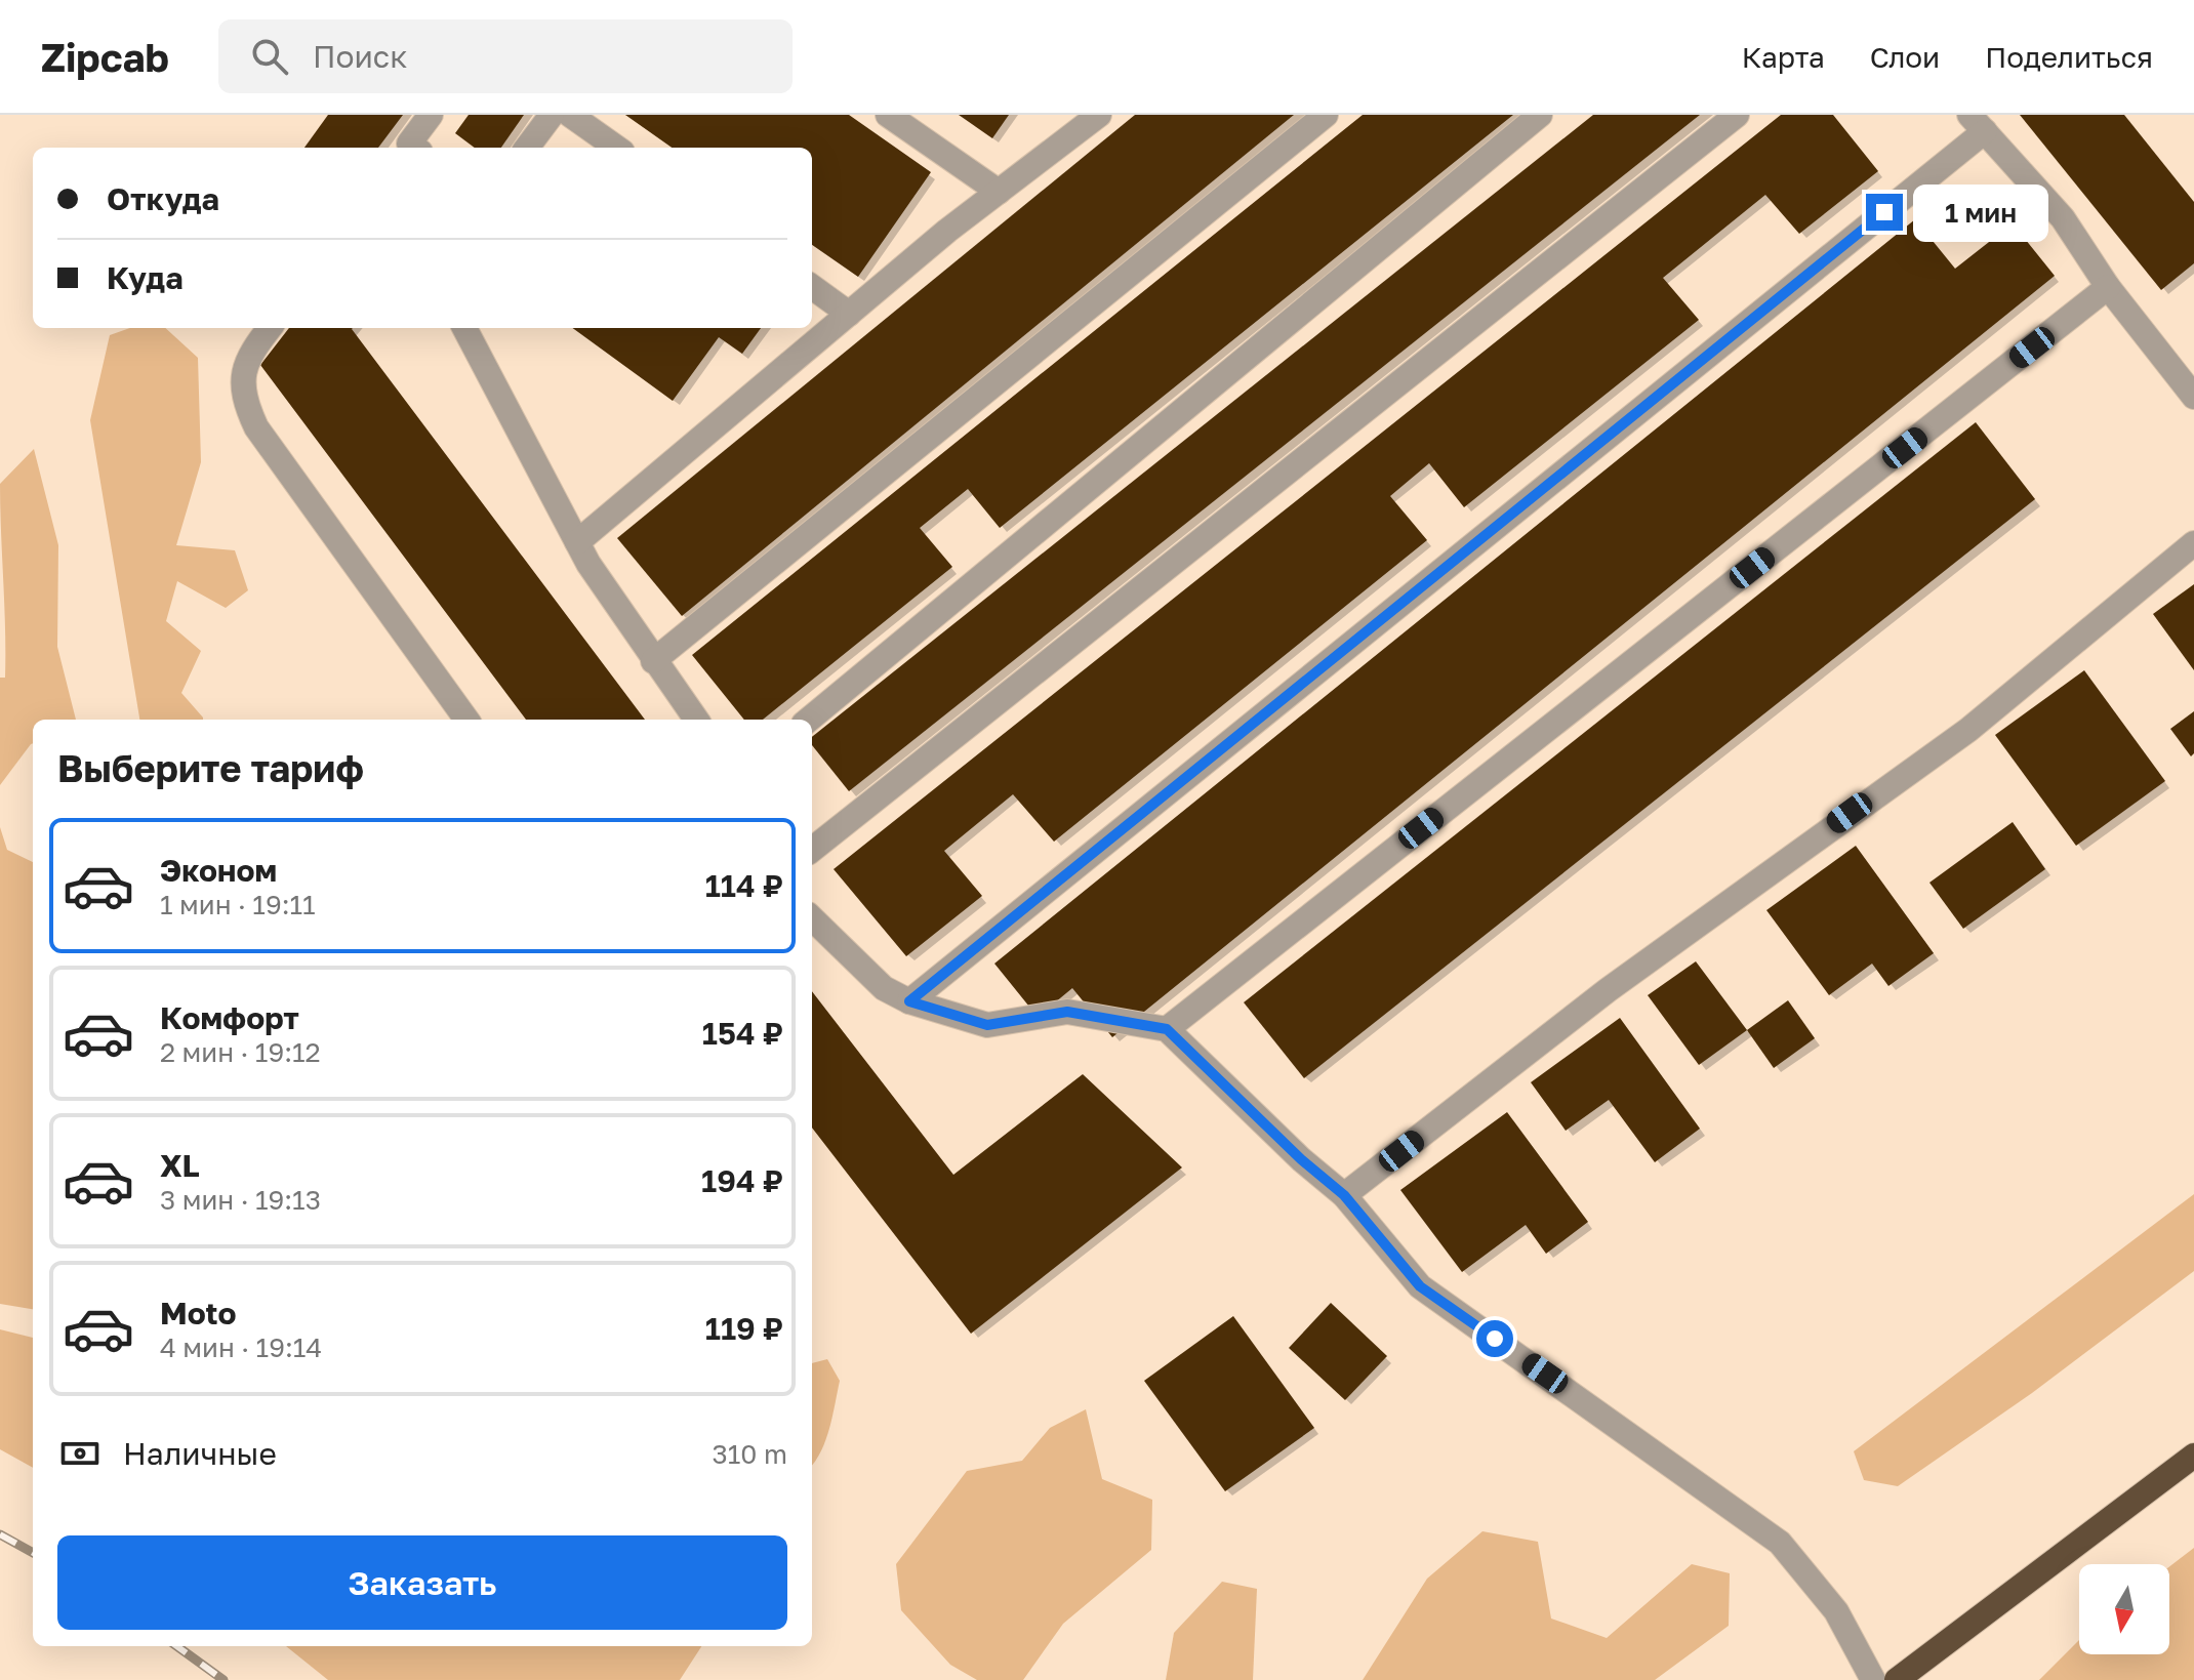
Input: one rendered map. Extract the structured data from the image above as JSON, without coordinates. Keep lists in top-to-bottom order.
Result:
{
  "north": "bottom",
  "page": {
    "header": "Zipcab",
    "search": "Поиск",
    "nav": ["Карта", "Слои", "Поделиться"],
    "banner": ["Откуда", "Куда"],
    "bubble": "1 мин",
    "heading": "Выберите тариф",
    "list": [
      {
        "name": "Эконом",
        "note": "1 мин · 19:11",
        "value": "114 ₽"
      },
      {
        "name": "Комфорт",
        "note": "2 мин · 19:12",
        "value": "154 ₽"
      },
      {
        "name": "XL",
        "note": "3 мин · 19:13",
        "value": "194 ₽"
      },
      {
        "name": "Moto",
        "note": "4 мин · 19:14",
        "value": "119 ₽"
      }
    ],
    "pay": ["Наличные", "310 m"],
    "buttons": "Заказать"
  }
}
